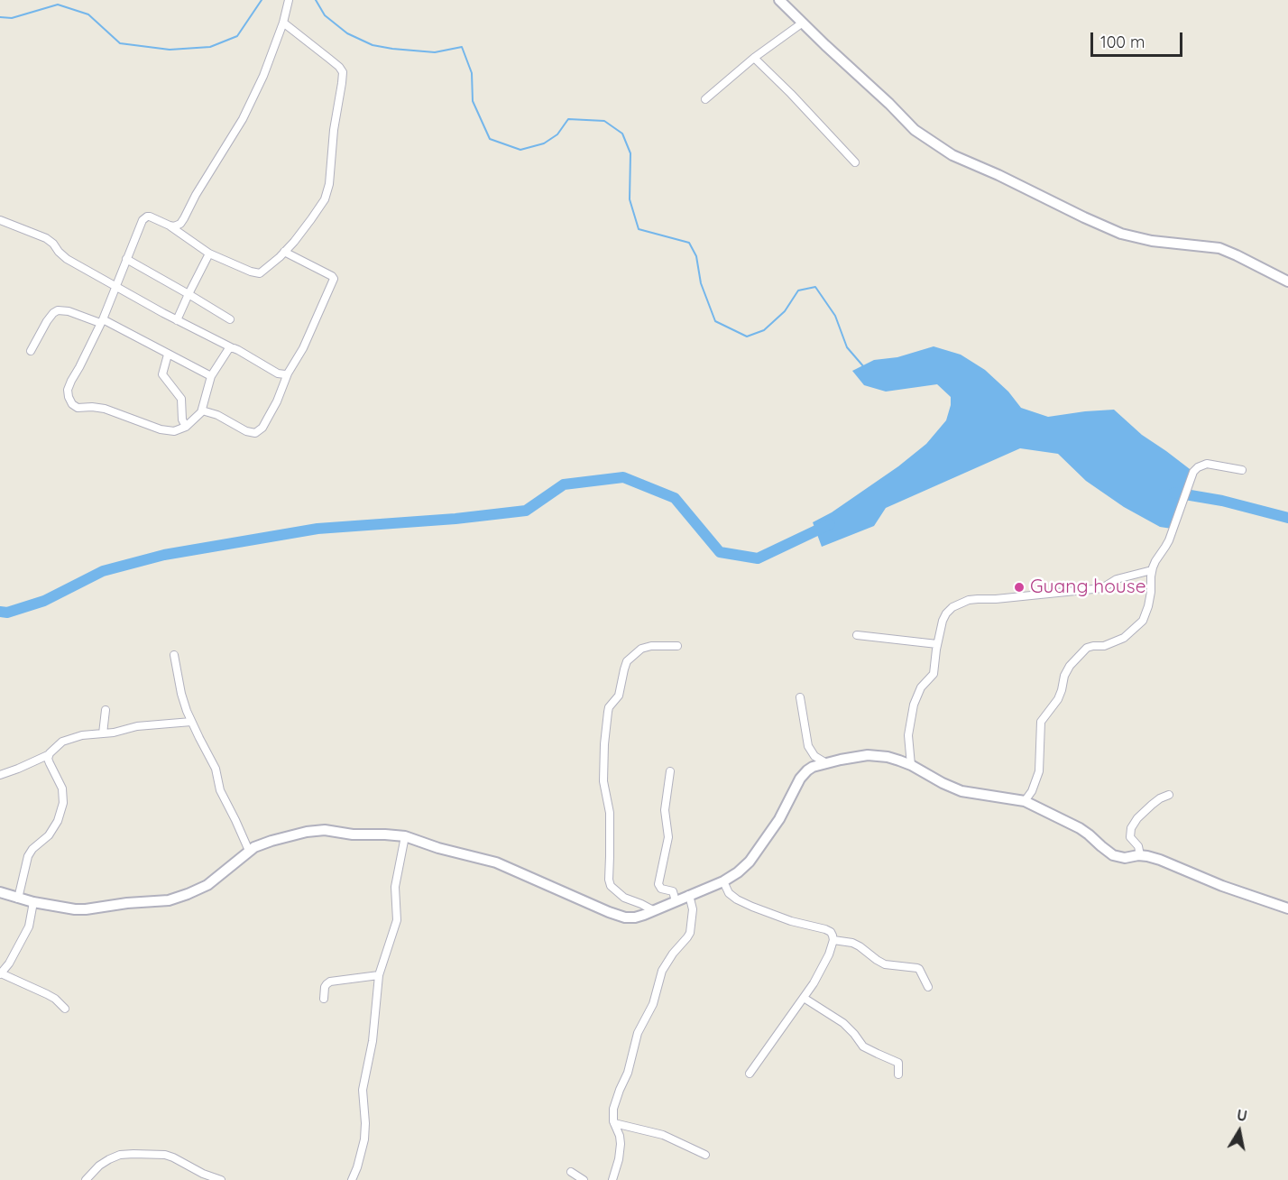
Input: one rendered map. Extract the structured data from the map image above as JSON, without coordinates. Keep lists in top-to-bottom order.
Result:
{
  "places": ["Guang house"],
  "scale_bar": "100 m",
  "north": "top"
}
